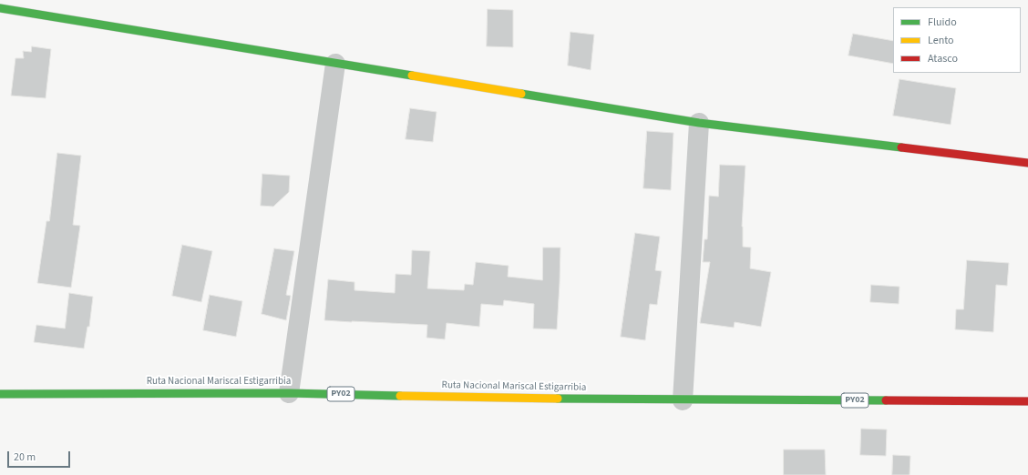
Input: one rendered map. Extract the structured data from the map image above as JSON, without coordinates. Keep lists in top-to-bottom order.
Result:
{
  "streets": {
    "street": ["Ruta Nacional Mariscal Estigarribia", "PY02"]
  },
  "legend": ["Fluido", "Lento", "Atasco"],
  "scale_bar": "20 m"
}
